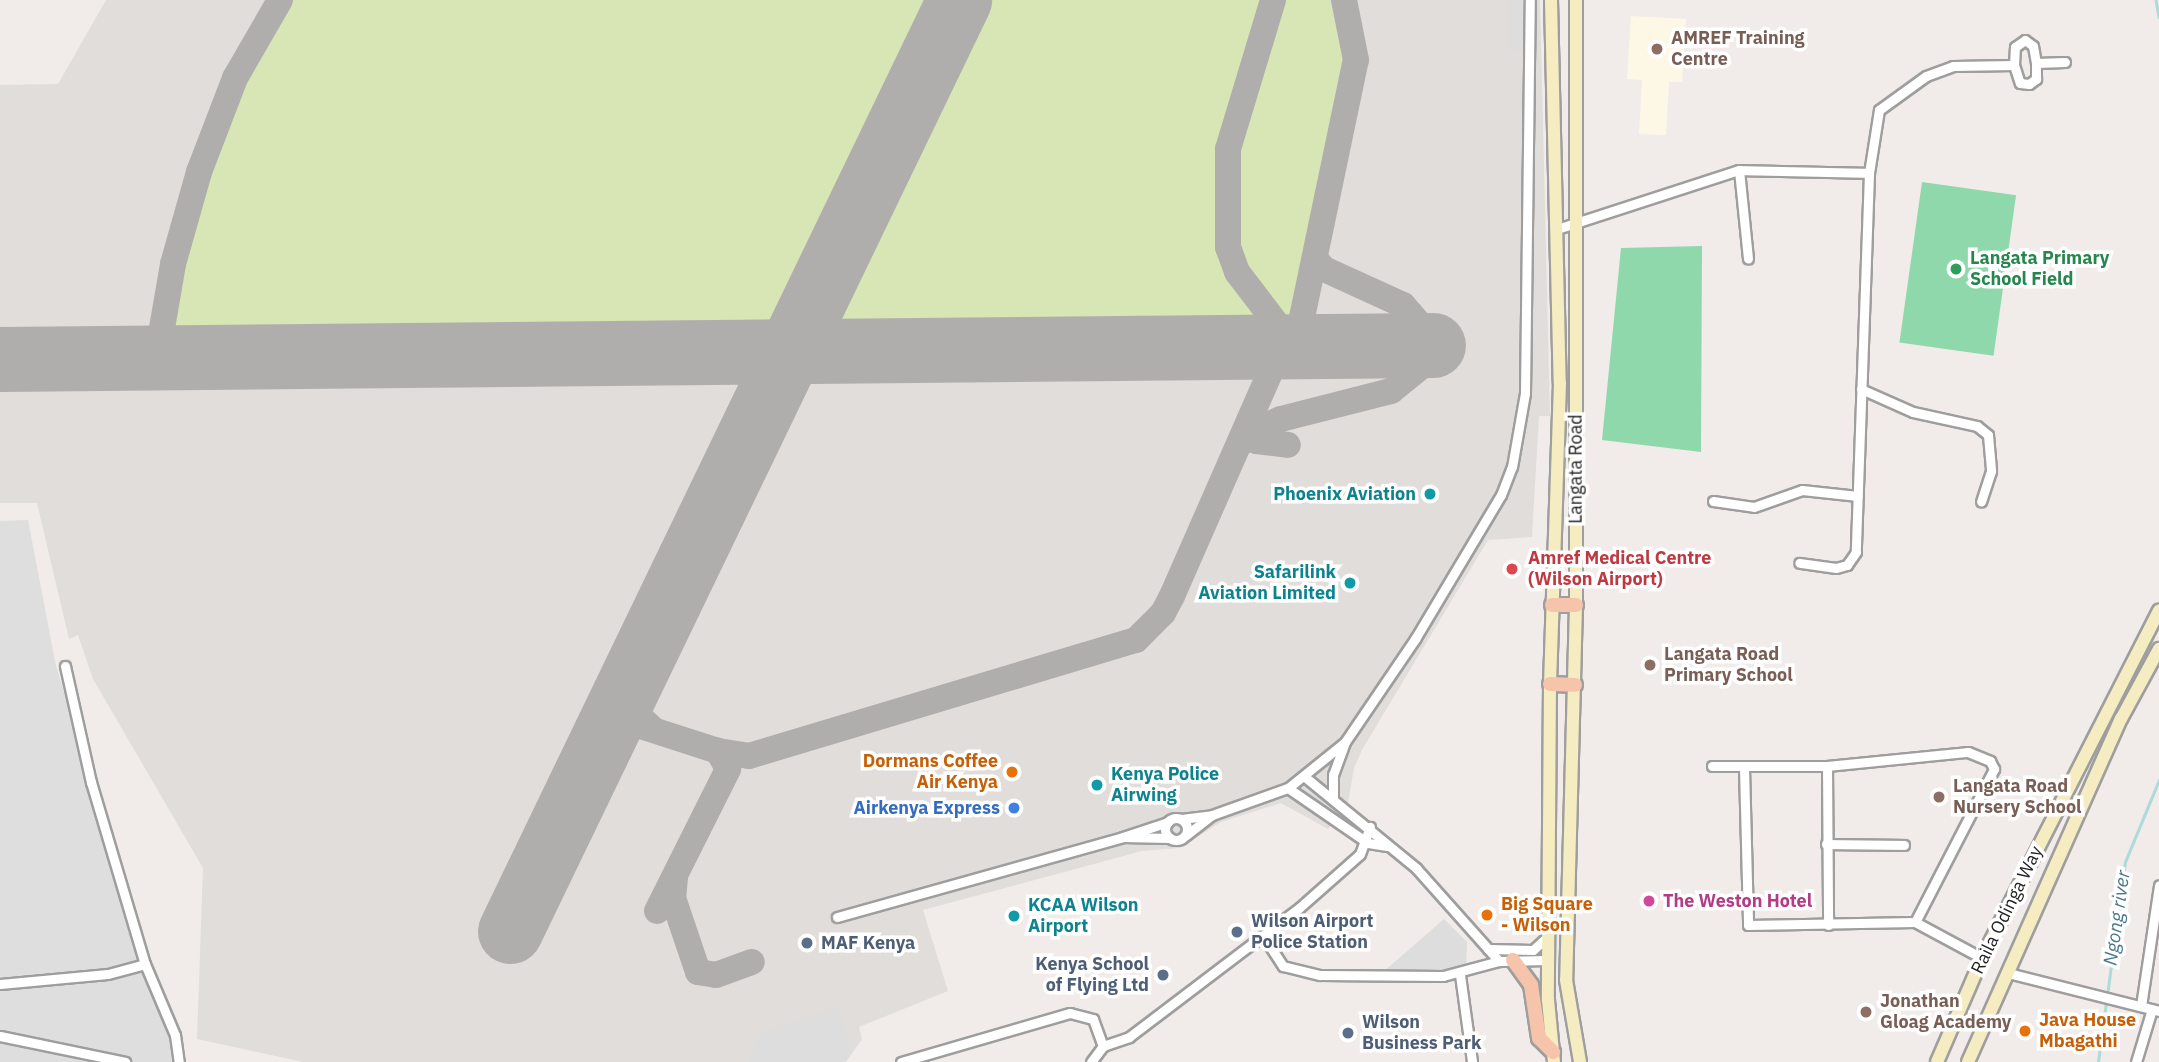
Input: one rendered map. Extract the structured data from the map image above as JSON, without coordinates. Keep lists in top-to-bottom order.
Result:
{
  "streets": {
    "main road": ["Langata Road", "Raila Odinga Way"]
  },
  "water": ["Ngong river"],
  "places": [
    "AMREF Training Centre",
    "Langata Primary School Field",
    "Phoenix Aviation",
    "Amref Medical Centre (Wilson Airport)",
    "Safarilink Aviation Limited",
    "Langata Road Primary School",
    "Dormans Coffee Air Kenya",
    "Kenya Police Airwing",
    "Langata Road Nursery School",
    "Airkenya Express",
    "The Weston Hotel",
    "Big Square - Wilson",
    "KCAA Wilson Airport",
    "Wilson Airport Police Station",
    "MAF Kenya",
    "Kenya School of Flying Ltd",
    "Jonathan Gloag Academy",
    "Java House Mbagathi",
    "Wilson Business Park"
  ]
}
